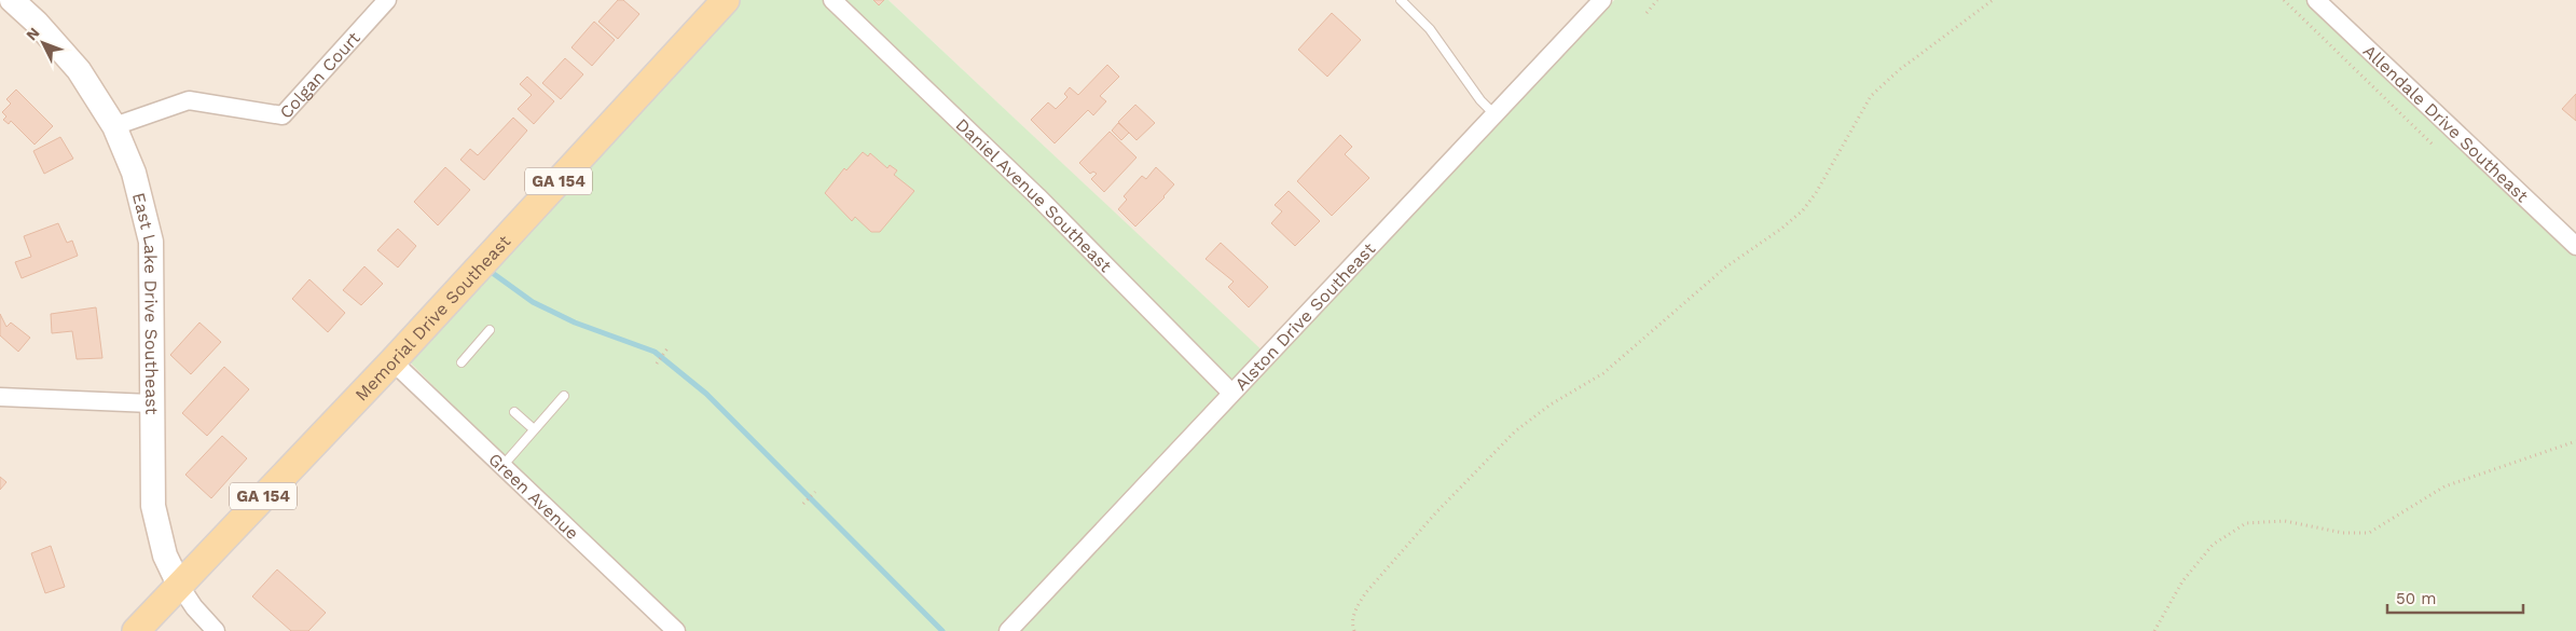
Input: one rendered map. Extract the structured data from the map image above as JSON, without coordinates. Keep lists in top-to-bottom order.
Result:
{
  "streets": {
    "main road": ["GA 154", "Memorial Drive Southeast"],
    "street": [
      "Colgan Court",
      "Allendale Drive Southeast",
      "Daniel Avenue Southeast",
      "East Lake Drive Southeast",
      "Alston Drive Southeast",
      "Green Avenue"
    ]
  },
  "crossings": [
    ["Colgan Court", "East Lake Drive Southeast"],
    ["Daniel Avenue Southeast", "Alston Drive Southeast"],
    ["East Lake Drive Southeast", "Memorial Drive Southeast"],
    ["Memorial Drive Southeast", "Green Avenue"]
  ],
  "scale_bar": "50 m",
  "north": "top left"
}
